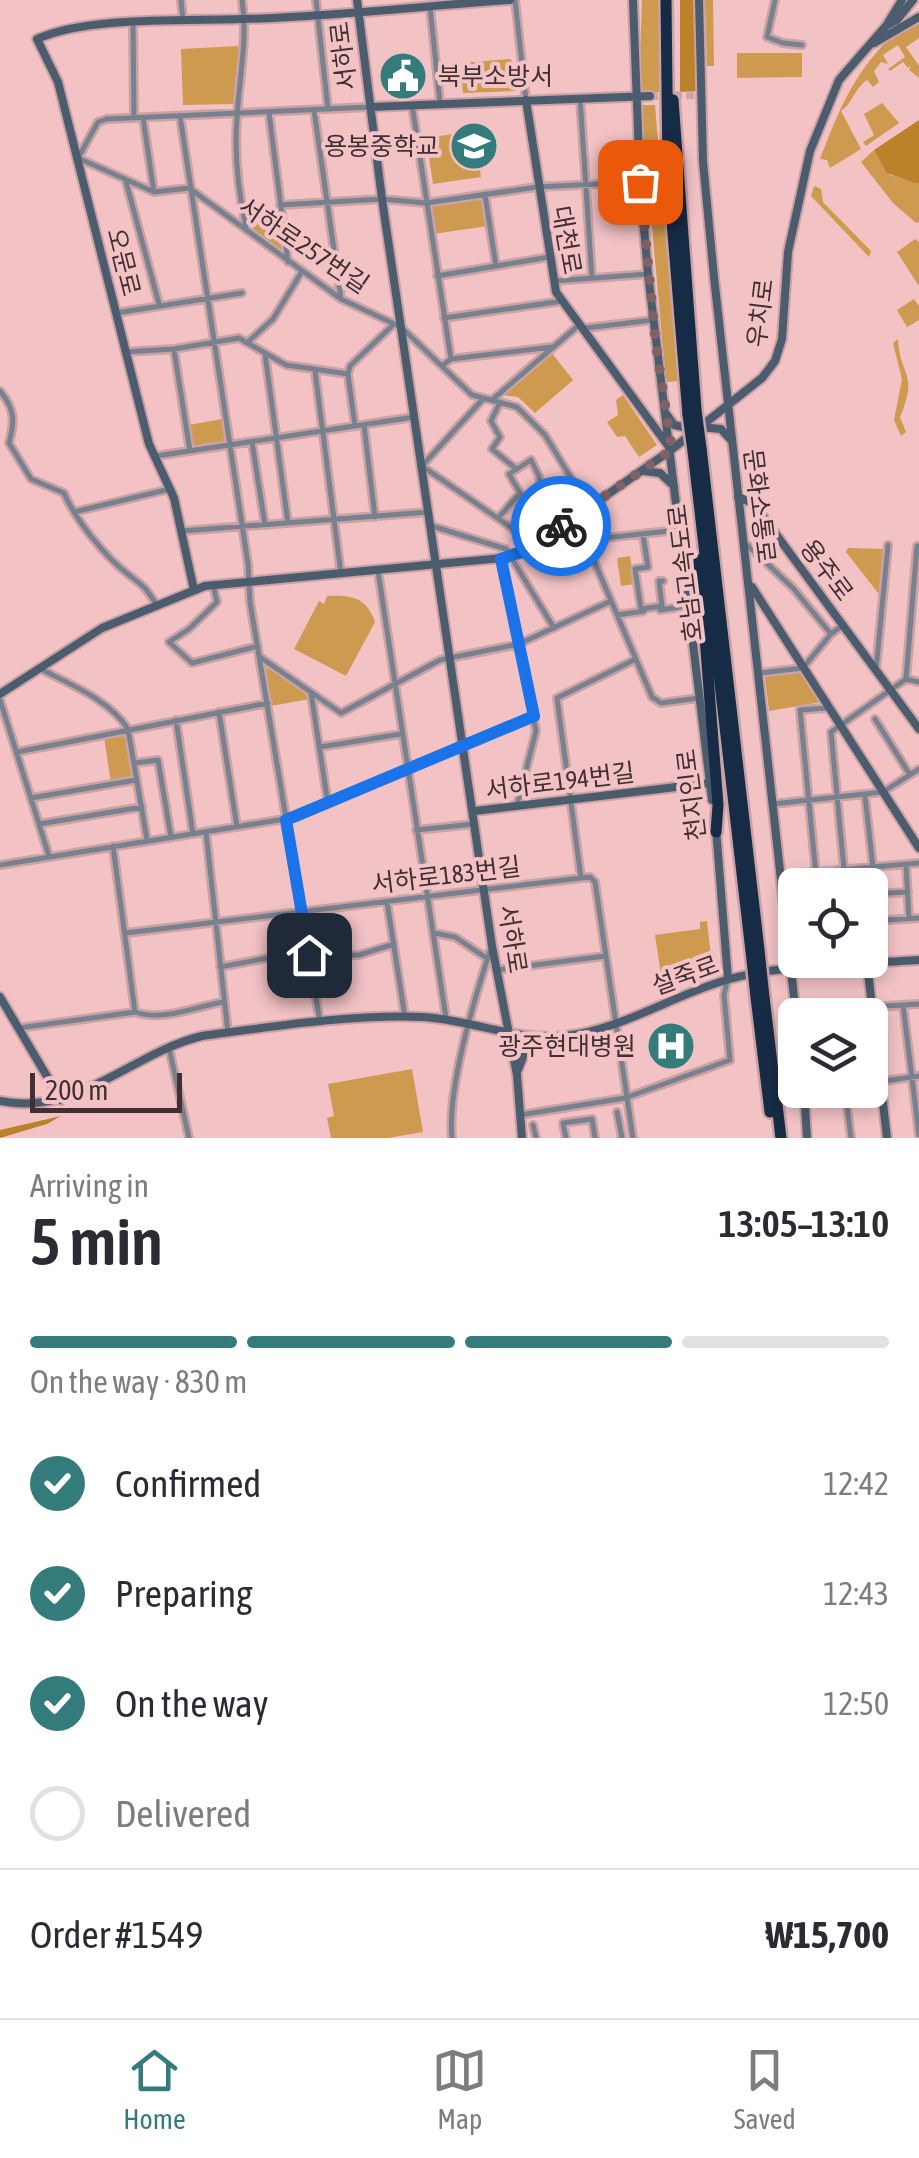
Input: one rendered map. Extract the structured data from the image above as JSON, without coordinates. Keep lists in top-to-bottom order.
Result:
{
  "streets": {
    "highway": ["호남고속도로"],
    "street": [
      "서하로",
      "대천로",
      "서하로257번길",
      "오문로",
      "우치로",
      "문화소통로",
      "용주로",
      "서하로194번길",
      "천지인로",
      "서하로183번길",
      "설죽로"
    ]
  },
  "crossings": [
    ["서하로", "대천로"],
    ["서하로", "서하로257번길"],
    ["서하로", "우치로"],
    ["서하로", "서하로194번길"],
    ["서하로", "천지인로"],
    ["서하로", "서하로183번길"],
    ["서하로", "설죽로"],
    ["대천로", "우치로"],
    ["대천로", "천지인로"],
    ["오문로", "우치로"],
    ["우치로", "문화소통로"],
    ["우치로", "천지인로"],
    ["문화소통로", "용주로"],
    ["서하로194번길", "천지인로"],
    ["천지인로", "설죽로"]
  ],
  "places": {
    "public building": ["북부소방서"],
    "school or university": ["용봉중학교"],
    "hospital": ["광주현대병원"]
  },
  "scale_bar": "200 m",
  "page": {
    "scale": "200 m",
    "heading": ["5 min", "Arriving in", "13:05–13:10"],
    "panel": ["Order #1549", "₩15,700"],
    "bar": "On the way · 830 m",
    "list": [
      ["Confirmed", "12:42"],
      ["Preparing", "12:43"],
      ["On the way", "12:50"],
      "Delivered"
    ],
    "tabs": ["Home", "Map", "Saved"]
  }
}
